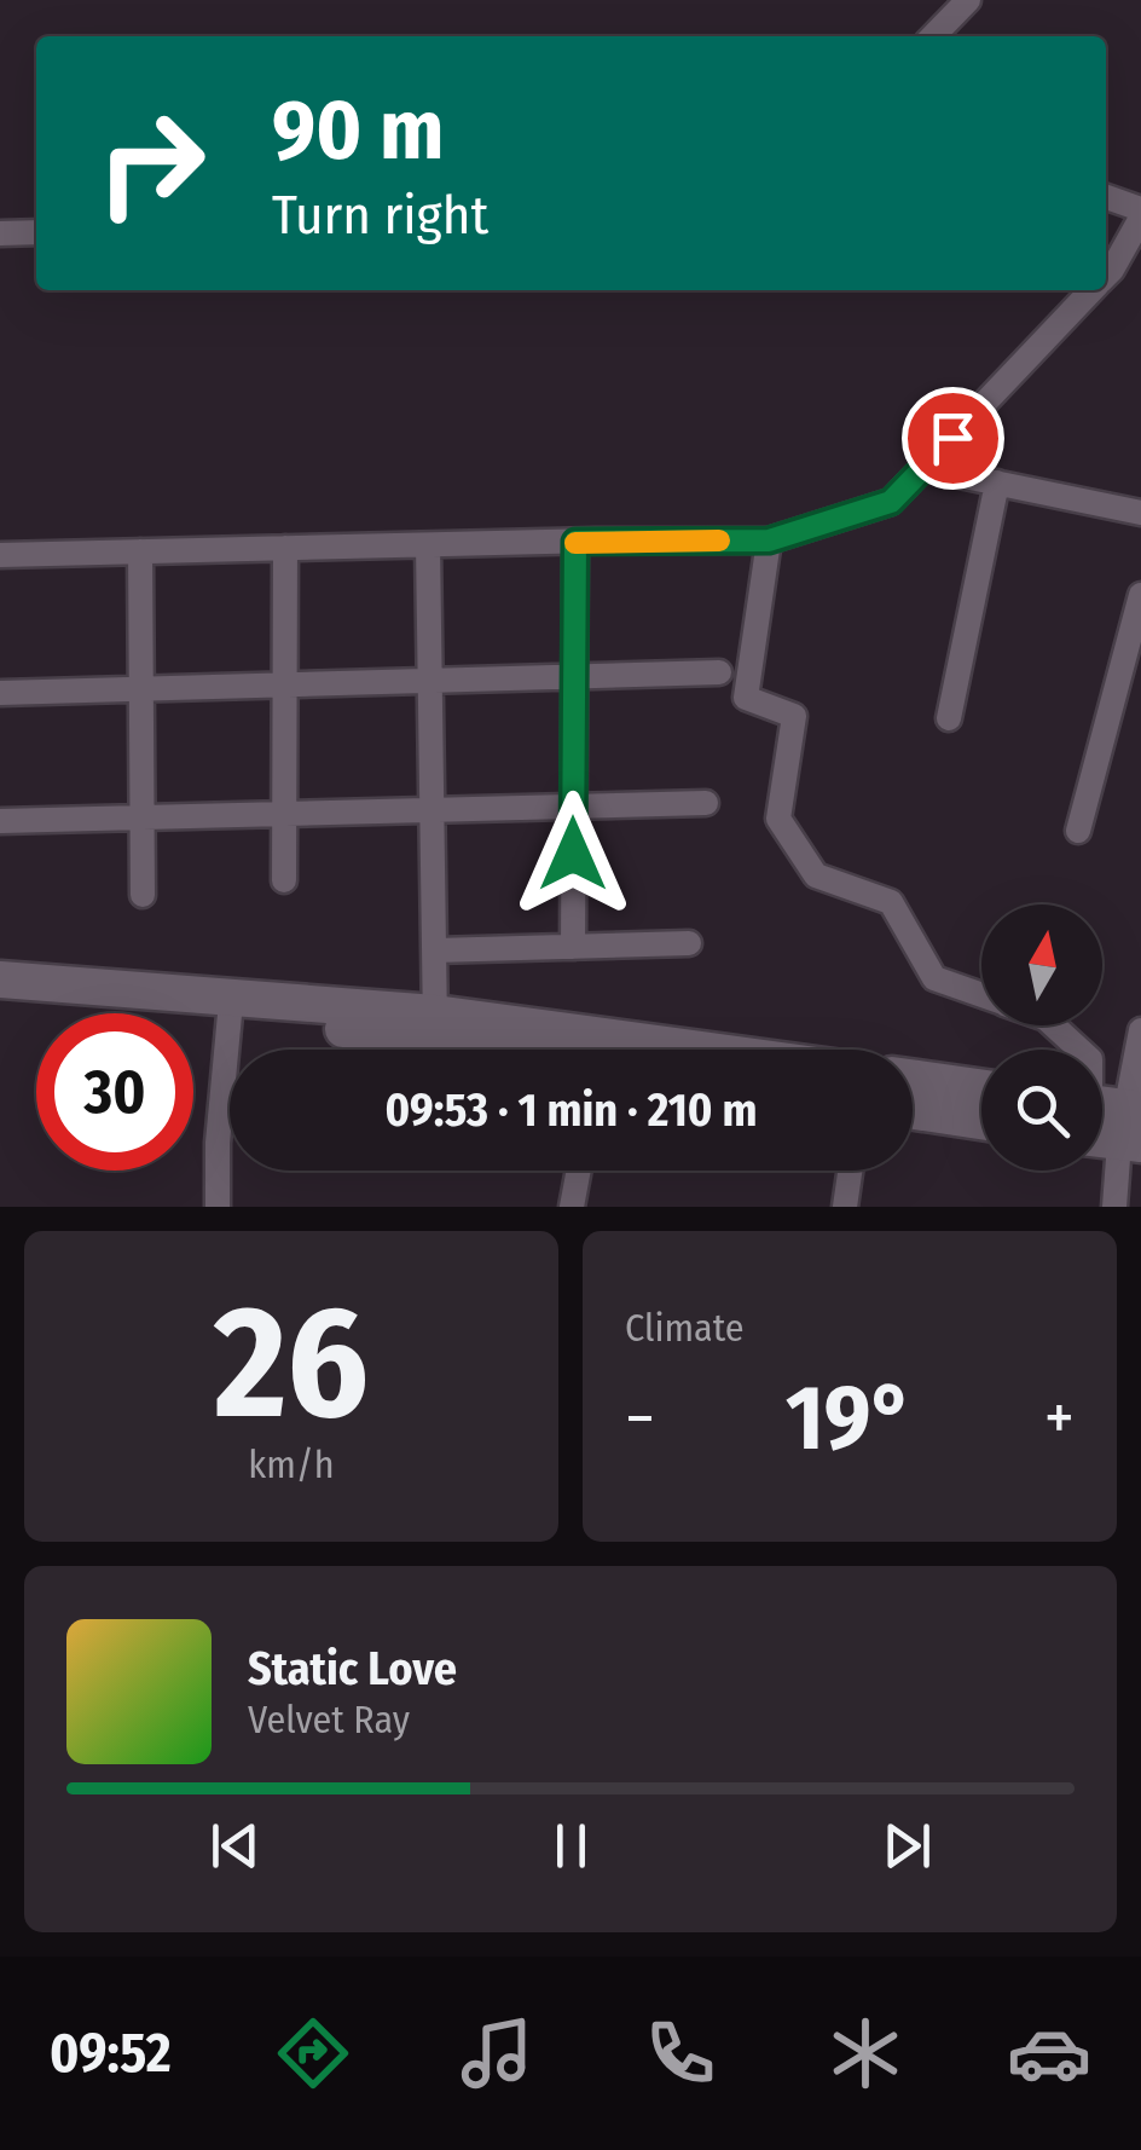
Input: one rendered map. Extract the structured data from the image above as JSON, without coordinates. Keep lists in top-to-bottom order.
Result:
{
  "north": "top",
  "page": {
    "turn": ["90 m", "Turn right"],
    "limit": "30",
    "trip": "09:53 · 1 min · 210 m",
    "tile": [
      ["26", "km/h"],
      "Climate"
    ],
    "heat": ["−", "19°", "+"],
    "song": ["Static Love", "Velvet Ray"],
    "tabs": "09:52"
  }
}
